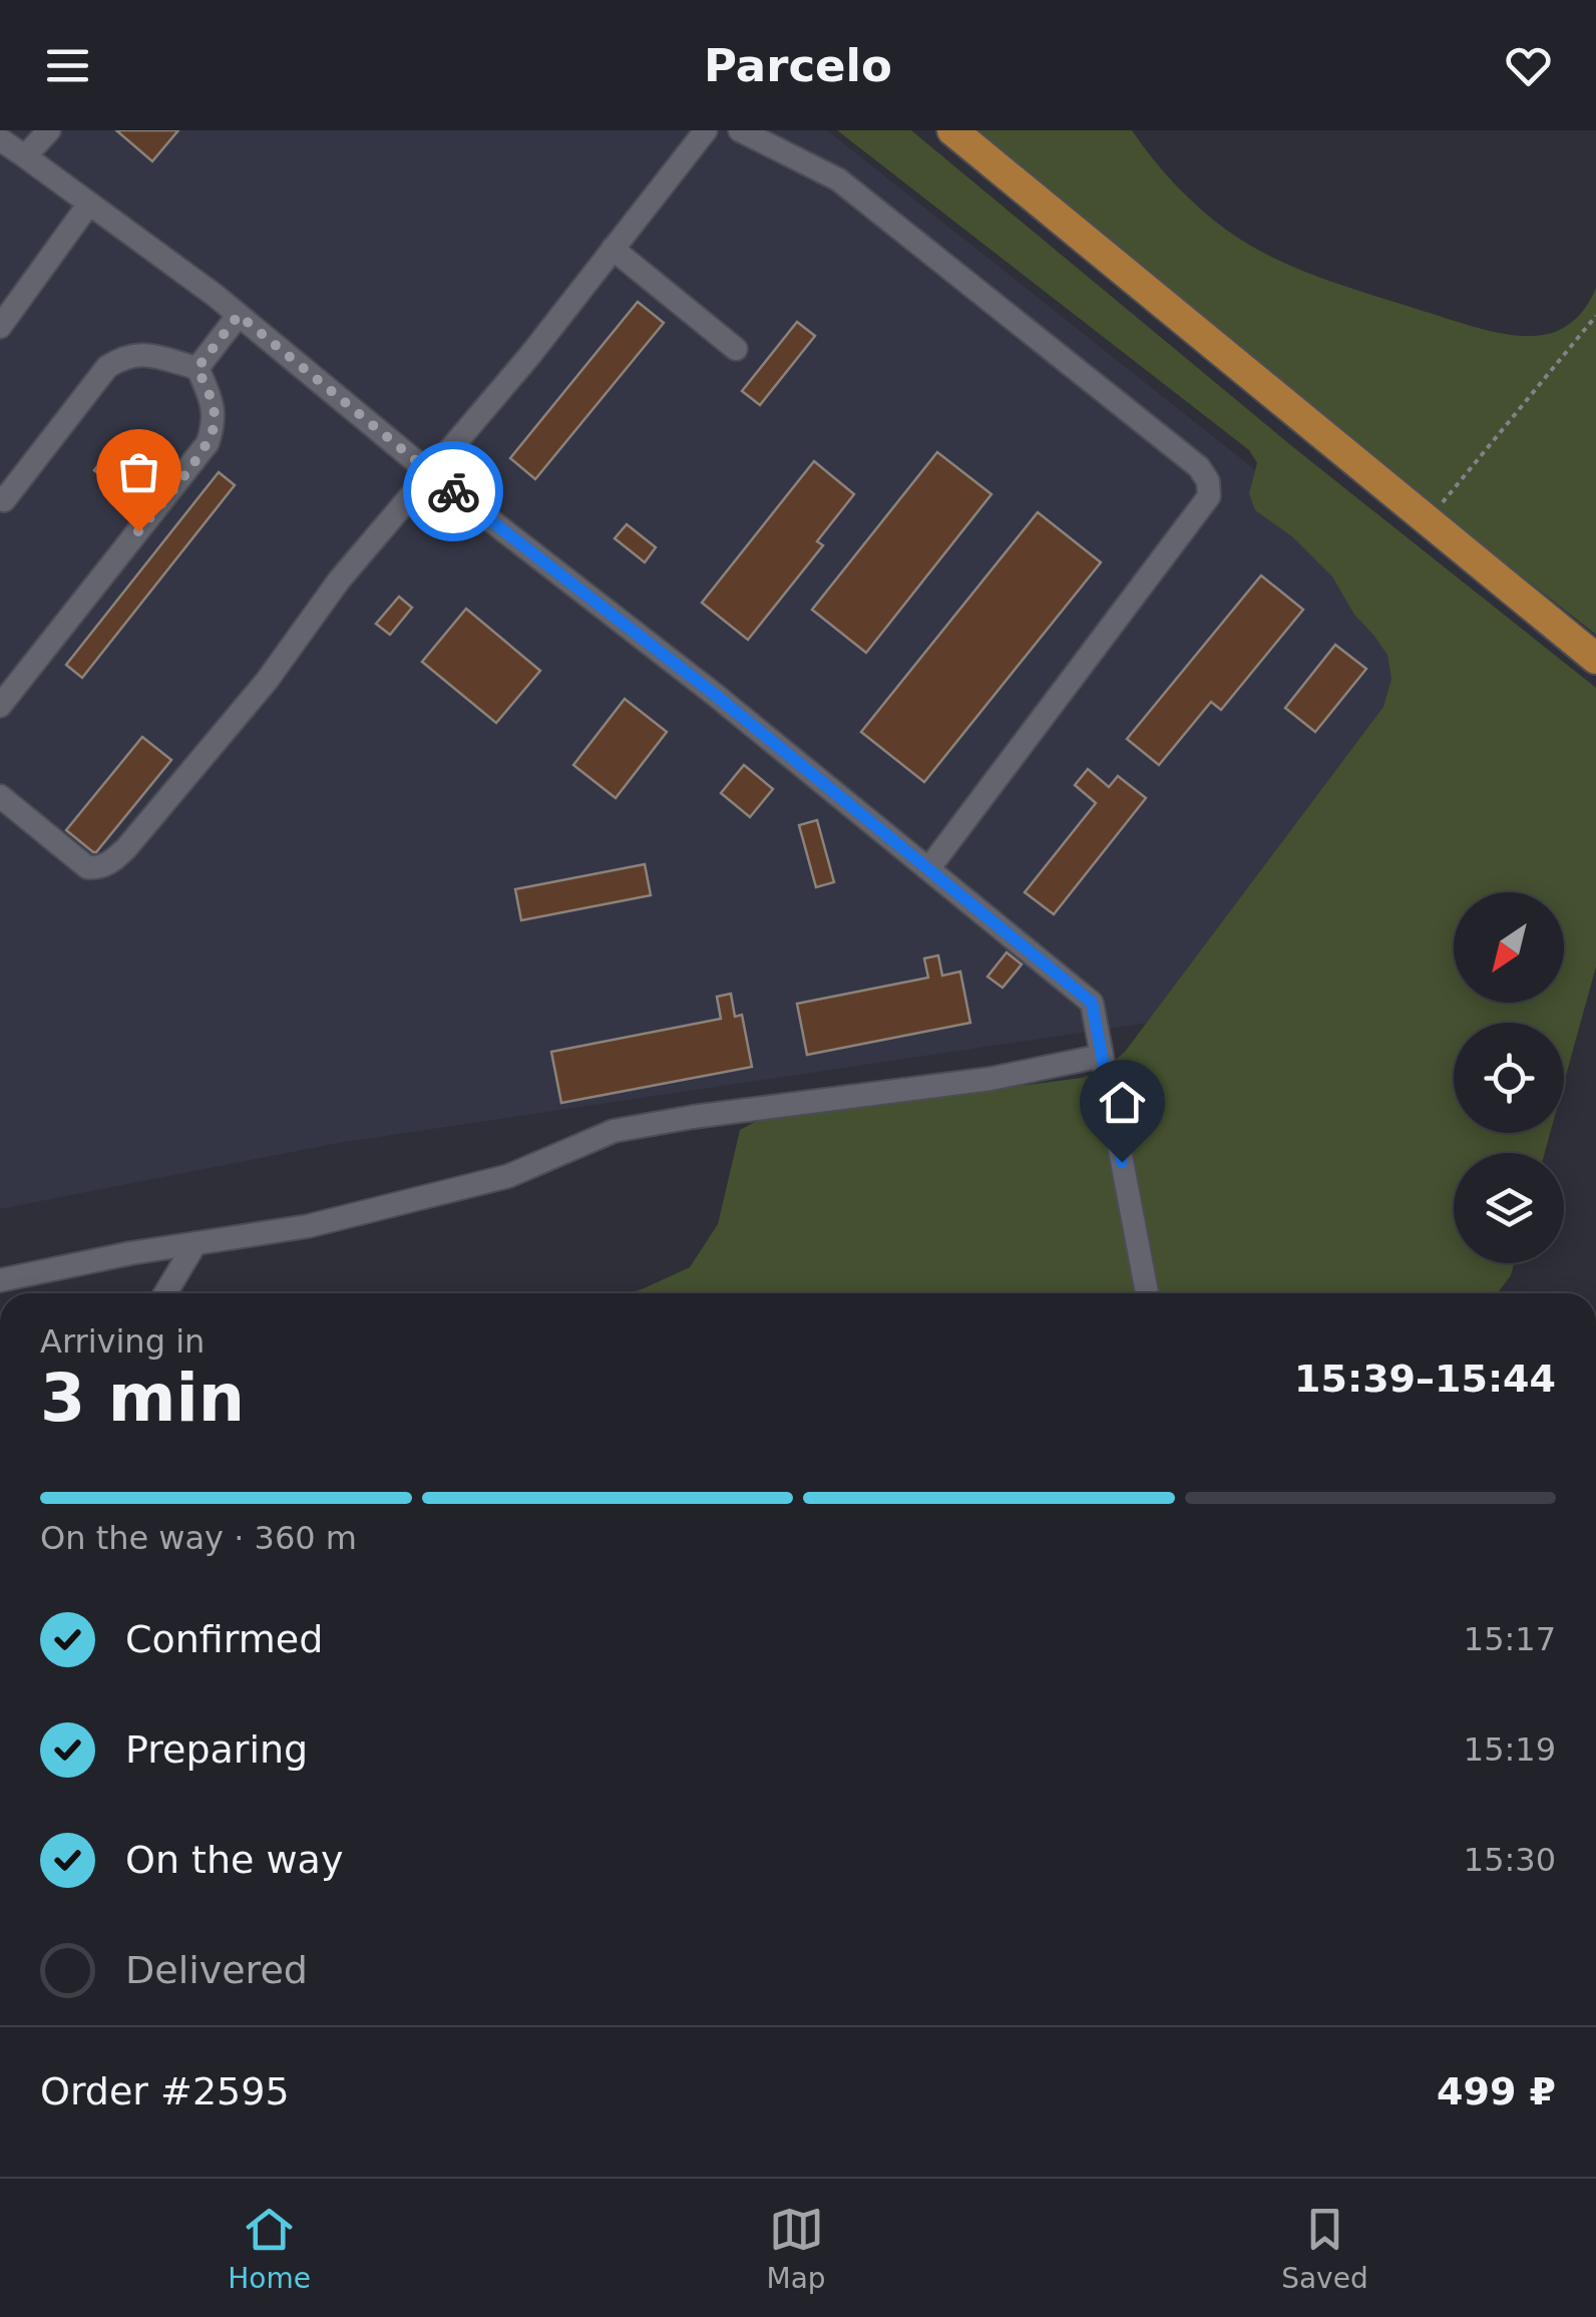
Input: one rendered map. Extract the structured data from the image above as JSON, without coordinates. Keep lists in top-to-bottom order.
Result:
{
  "north": "bottom left",
  "page": {
    "header": "Parcelo",
    "heading": ["3 min", "Arriving in", "15:39–15:44"],
    "panel": ["Order #2595", "499 ₽"],
    "bar": "On the way · 360 m",
    "list": [
      ["Confirmed", "15:17"],
      ["Preparing", "15:19"],
      ["On the way", "15:30"],
      "Delivered"
    ],
    "tabs": ["Home", "Map", "Saved"]
  }
}
